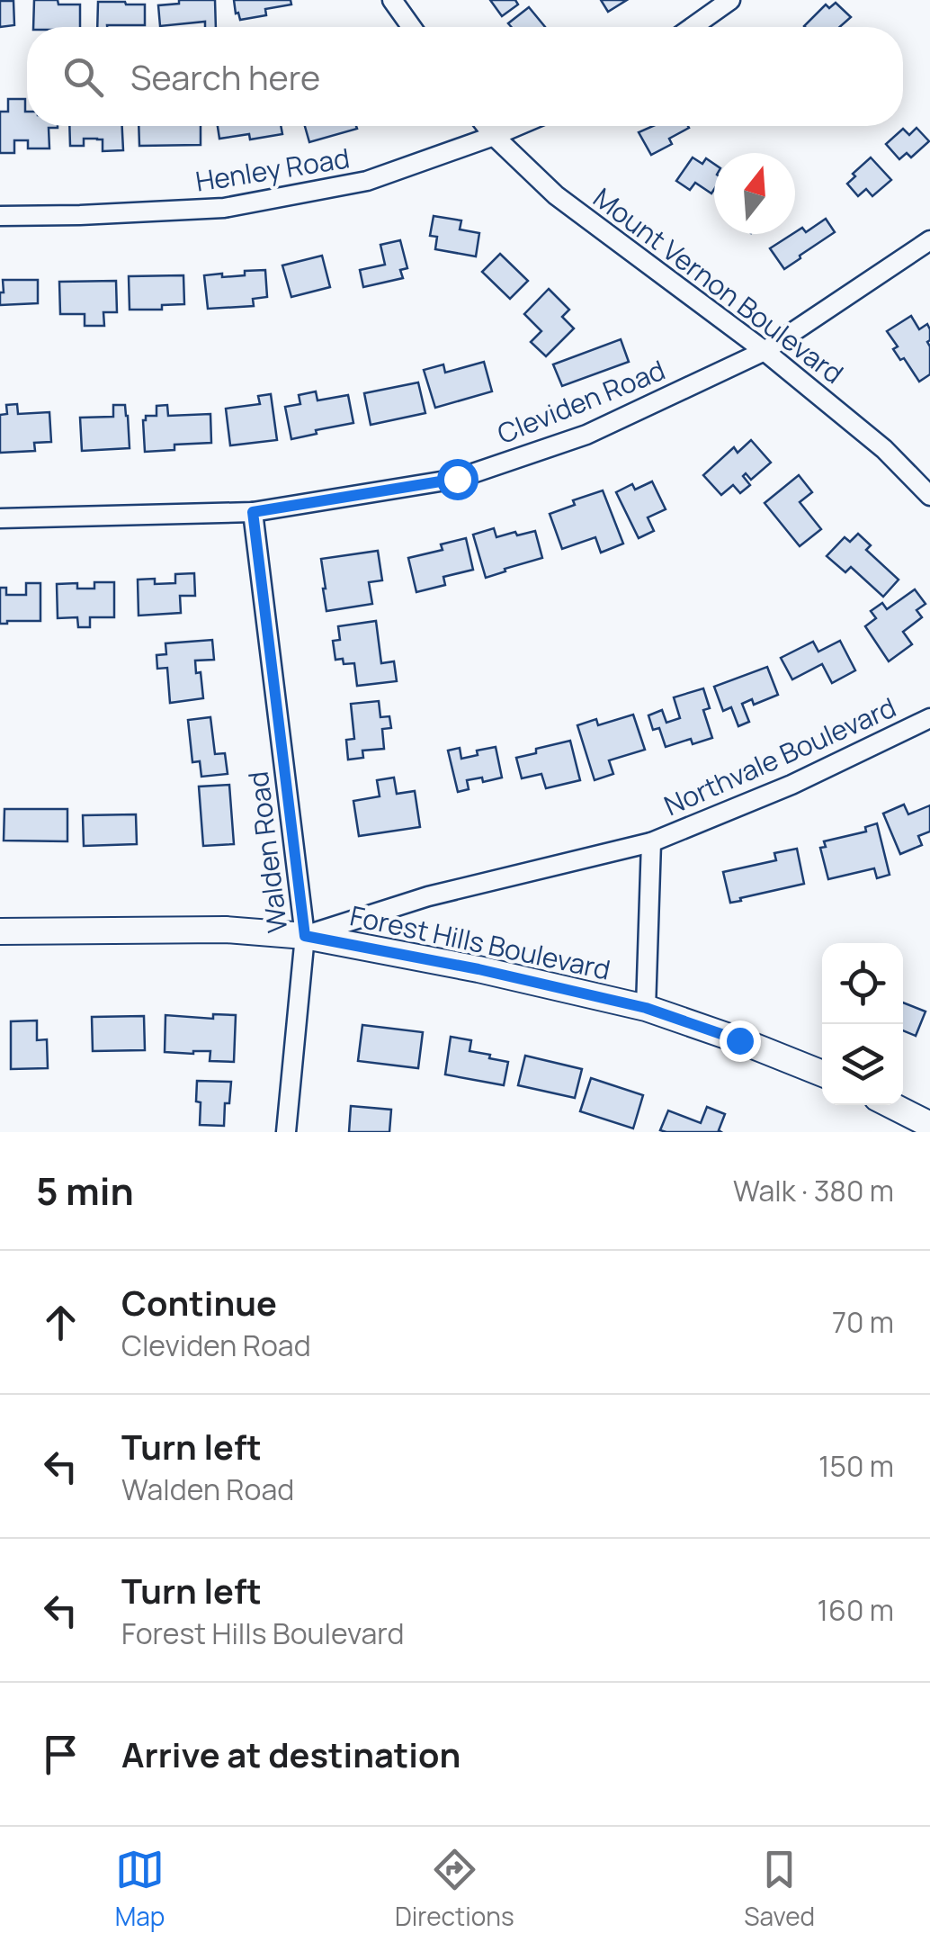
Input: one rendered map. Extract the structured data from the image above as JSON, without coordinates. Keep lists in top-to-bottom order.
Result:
{
  "streets": {
    "street": [
      "Henley Road",
      "Mount Vernon Boulevard",
      "Cleviden Road",
      "Northvale Boulevard",
      "Walden Road",
      "Forest Hills Boulevard"
    ]
  },
  "crossings": [
    ["Henley Road", "Mount Vernon Boulevard"],
    ["Mount Vernon Boulevard", "Cleviden Road"],
    ["Cleviden Road", "Walden Road"],
    ["Northvale Boulevard", "Walden Road"],
    ["Northvale Boulevard", "Forest Hills Boulevard"],
    ["Walden Road", "Forest Hills Boulevard"]
  ],
  "north": "top",
  "page": {
    "search": "Search here",
    "heading": ["5 min", "Walk · 380 m"],
    "list": [
      ["Continue", "Cleviden Road", "70 m"],
      ["Turn left", "Walden Road", "150 m"],
      ["Turn left", "Forest Hills Boulevard", "160 m"],
      "Arrive at destination"
    ],
    "nav": ["Map", "Directions", "Saved"]
  }
}
